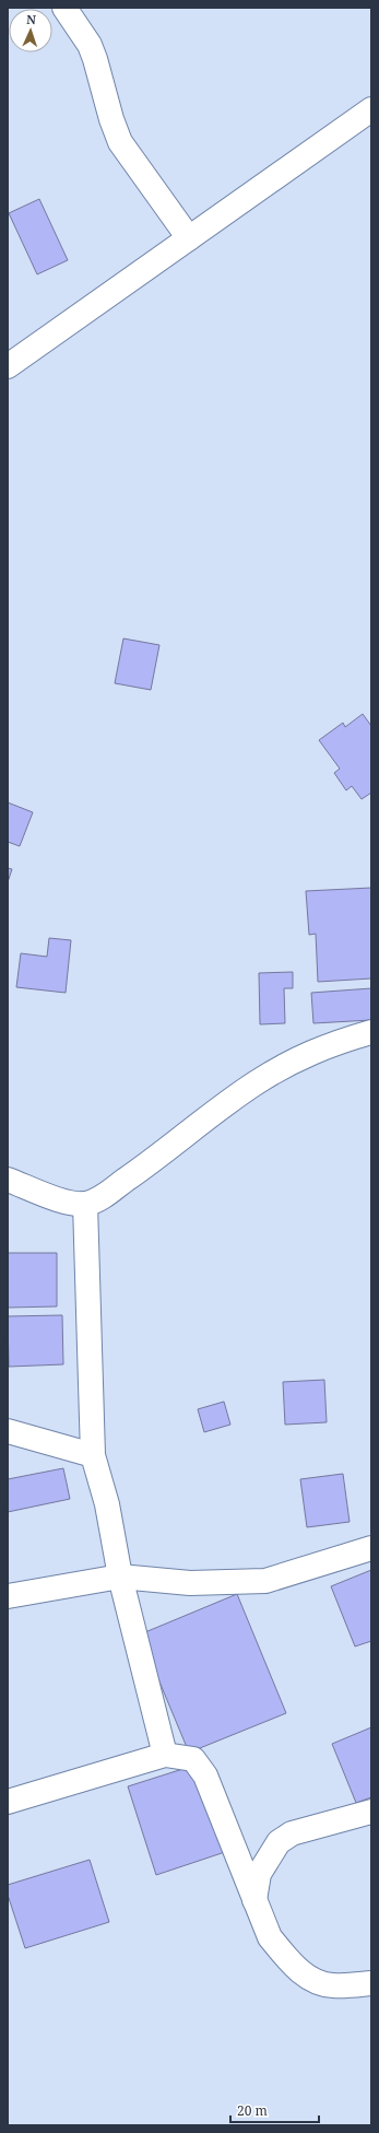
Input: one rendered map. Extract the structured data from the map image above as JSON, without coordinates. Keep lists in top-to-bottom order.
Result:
{
  "scale_bar": "20 m",
  "north": "top"
}
